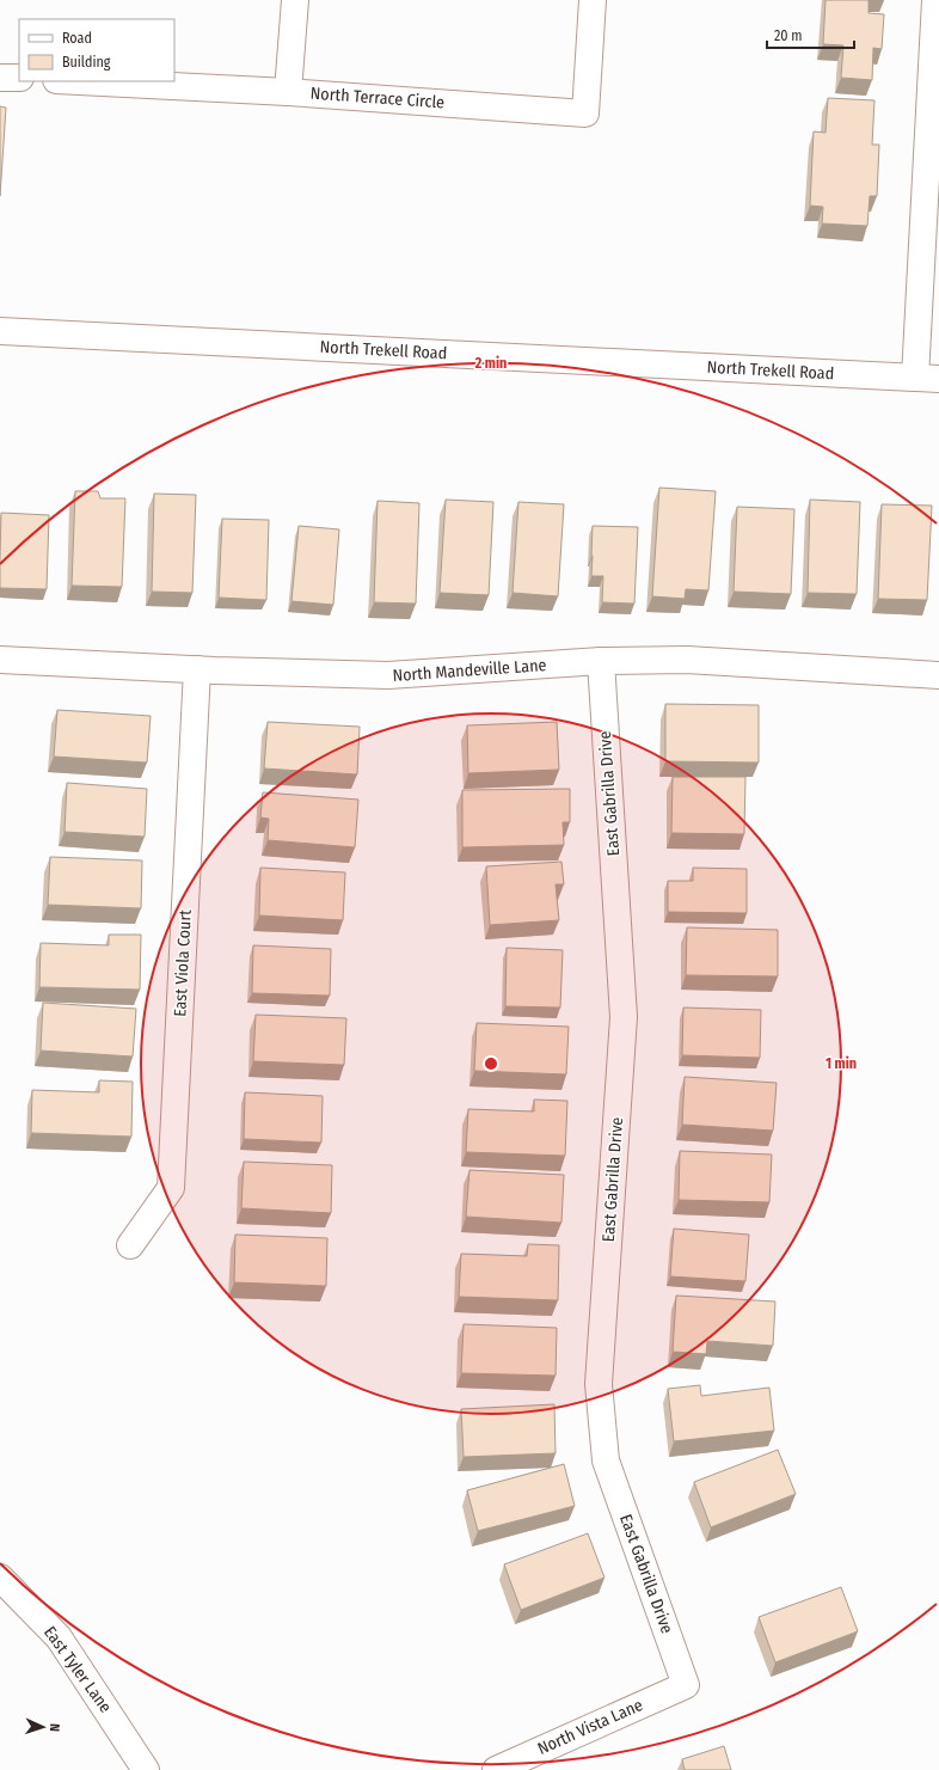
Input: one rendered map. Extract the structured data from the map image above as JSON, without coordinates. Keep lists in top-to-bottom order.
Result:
{
  "streets": {
    "street": [
      "North Terrace Circle",
      "North Trekell Road",
      "North Mandeville Lane",
      "East Gabrilla Drive",
      "East Viola Court",
      "East Tyler Lane",
      "North Vista Lane"
    ]
  },
  "crossings": [
    ["North Mandeville Lane", "East Gabrilla Drive"],
    ["North Mandeville Lane", "East Viola Court"],
    ["East Gabrilla Drive", "North Vista Lane"]
  ],
  "legend": ["Road", "Building"],
  "scale_bar": "20 m",
  "north": "right",
  "rings": ["2 min", "1 min"]
}
